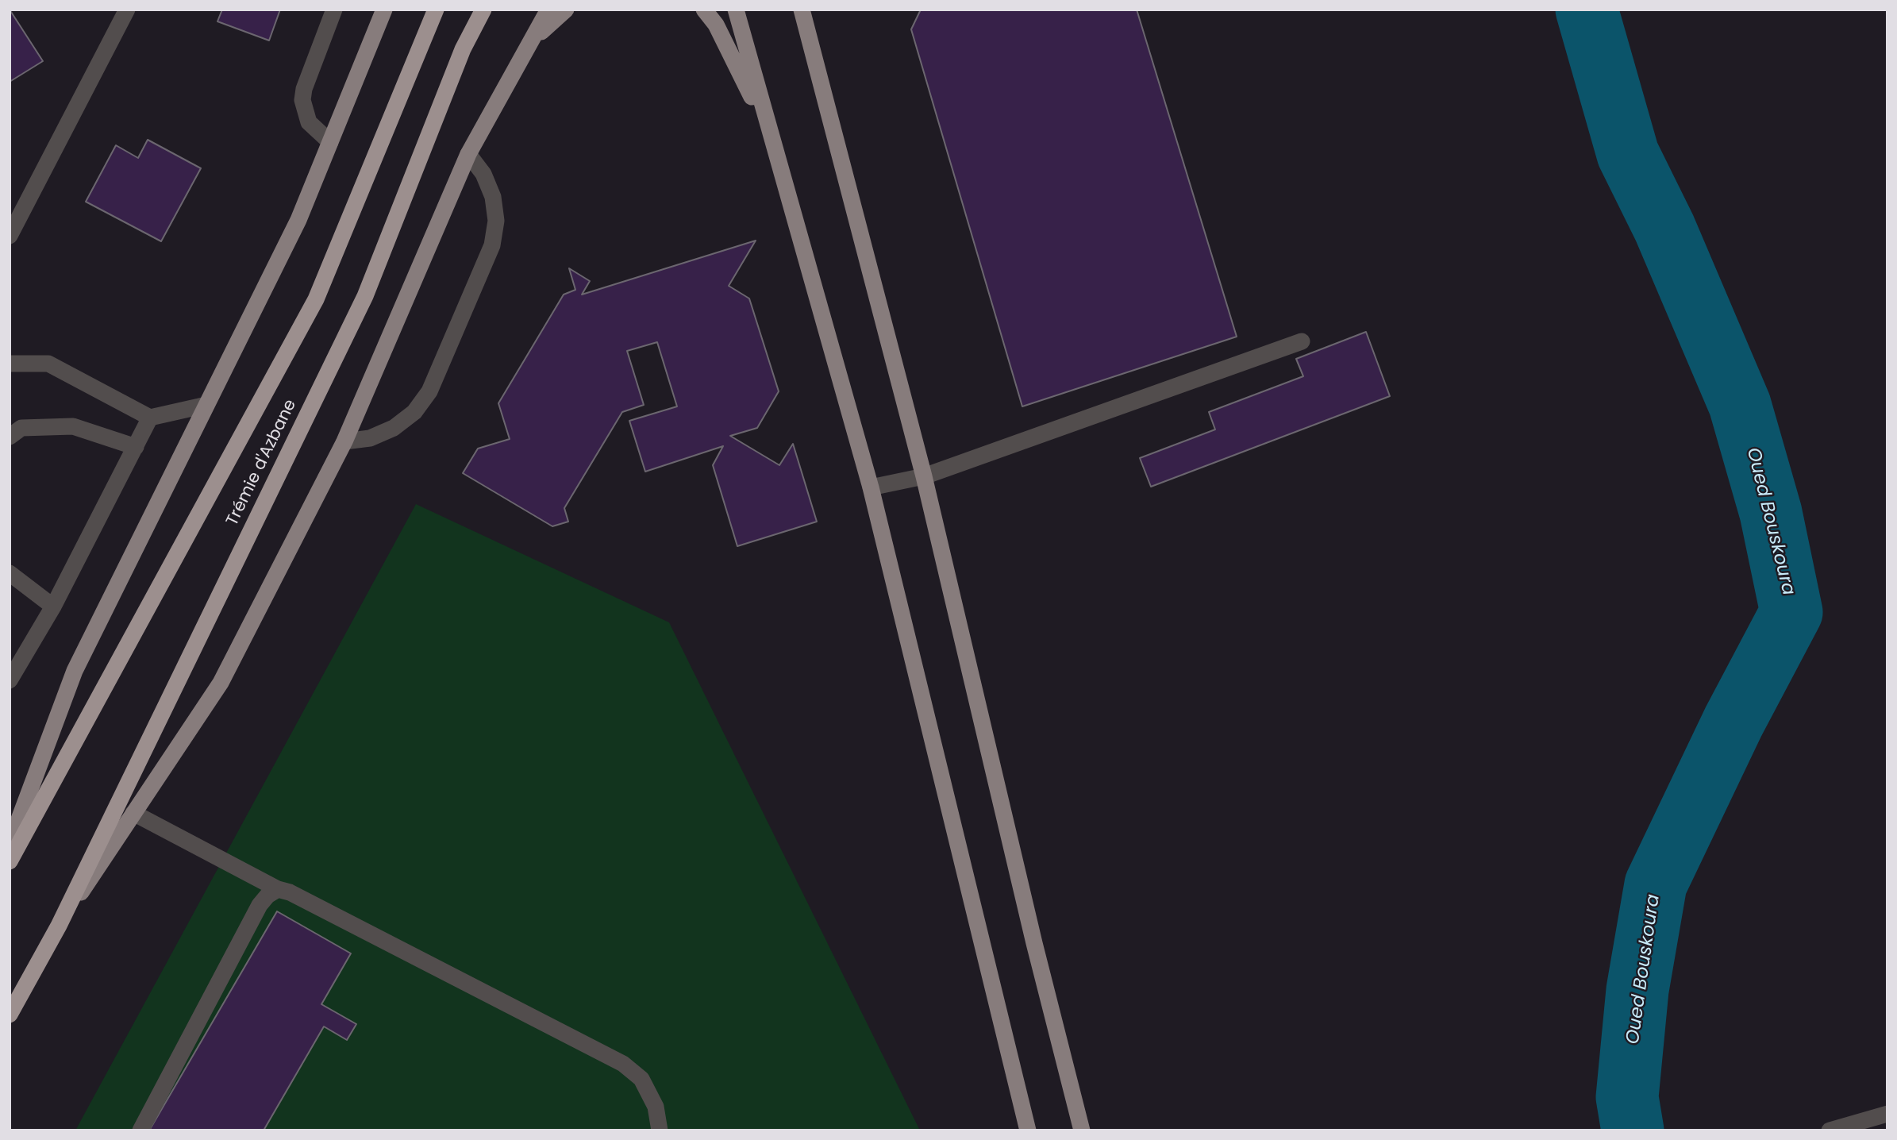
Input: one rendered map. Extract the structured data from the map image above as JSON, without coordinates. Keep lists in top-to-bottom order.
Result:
{
  "streets": {
    "highway": ["Trémie d'Azbane"]
  },
  "water": ["Oued Bouskoura"]
}
